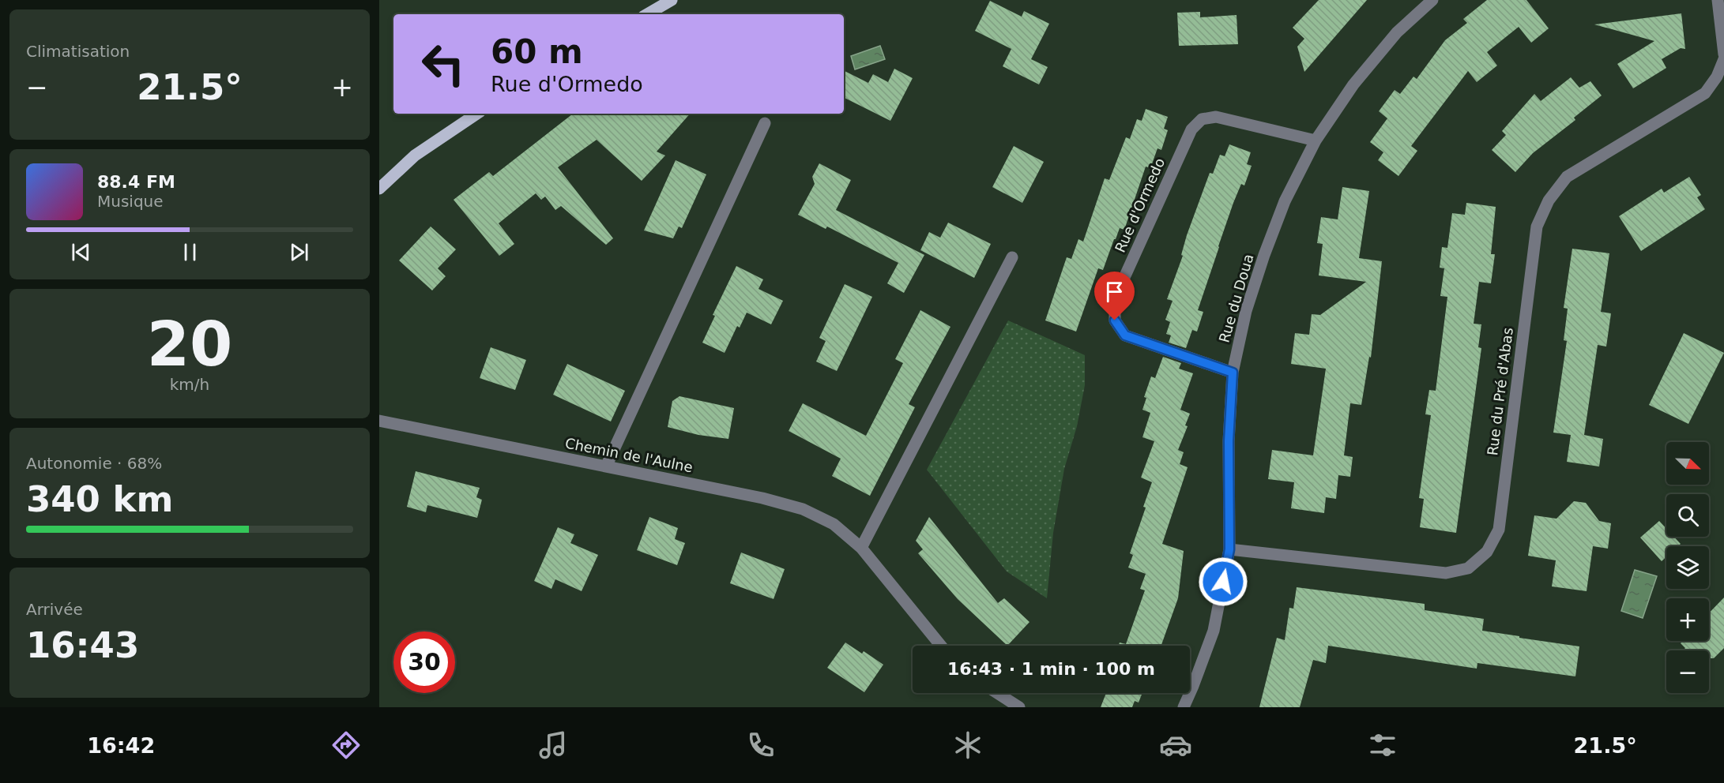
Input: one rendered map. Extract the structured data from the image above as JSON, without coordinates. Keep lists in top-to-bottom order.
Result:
{
  "streets": {
    "street": [
      "Rue d'Ormedo",
      "Rue du Doua",
      "Rue du Pré d'Abas",
      "Chemin de l'Aulne"
    ]
  },
  "crossings": [
    ["Rue d'Ormedo", "Rue du Doua"],
    ["Rue du Doua", "Rue du Pré d'Abas"]
  ],
  "north": "bottom right",
  "page": {
    "tile": [
      "Climatisation",
      ["20", "km/h"],
      ["Autonomie · 68%", "340 km"],
      ["Arrivée", "16:43"]
    ],
    "turn": ["60 m", "Rue d'Ormedo"],
    "heat": ["−", "21.5°", "+"],
    "song": ["88.4 FM", "Musique"],
    "map_buttons": ["+", "−"],
    "limit": "30",
    "trip": "16:43 · 1 min · 100 m",
    "tabs": ["16:42", "21.5°"]
  }
}
